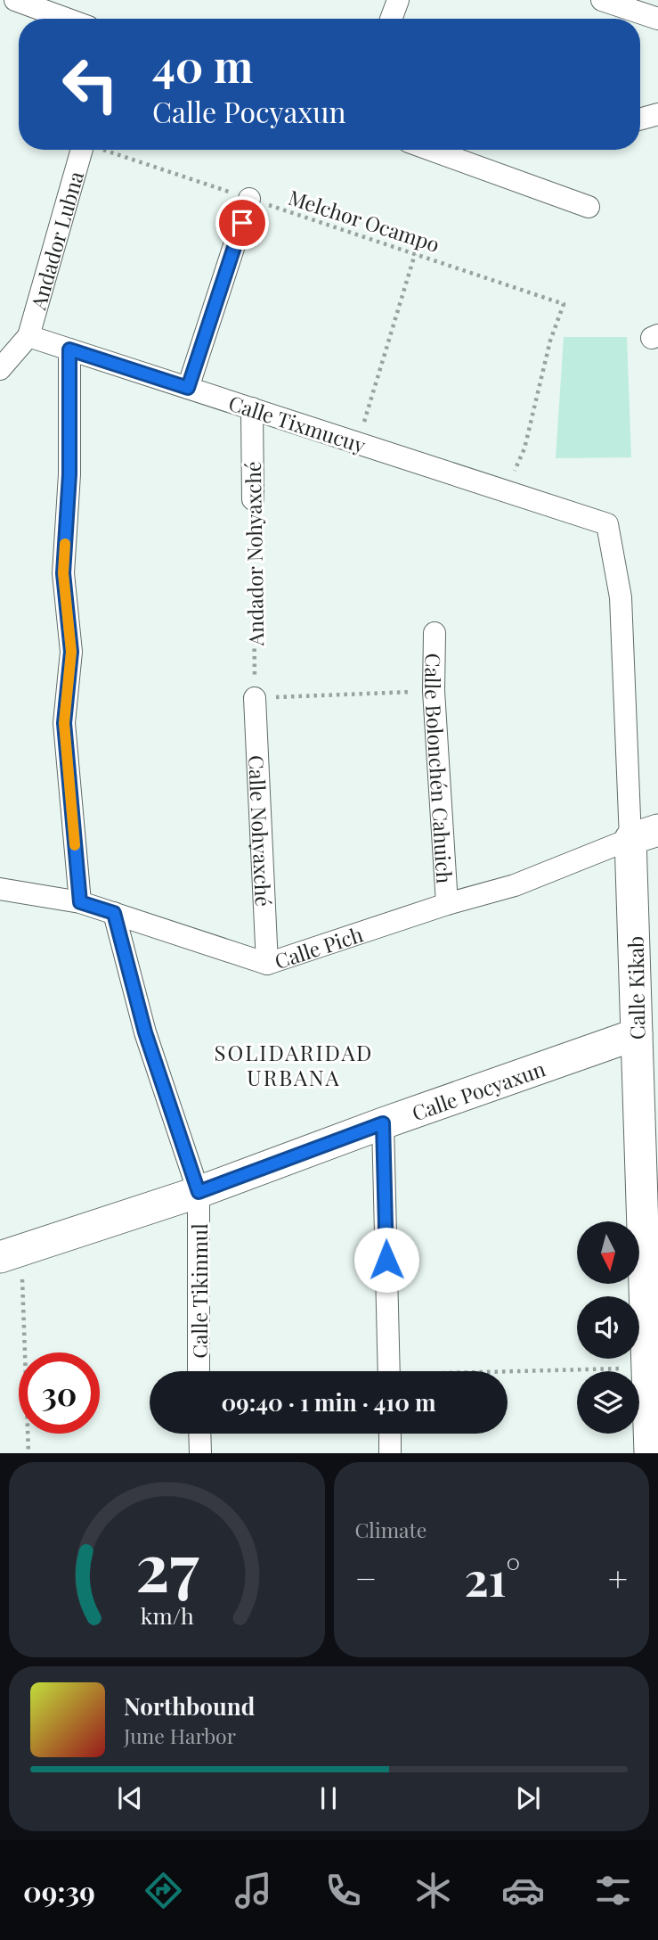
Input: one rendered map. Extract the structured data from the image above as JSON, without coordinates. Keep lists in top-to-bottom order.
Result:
{
  "streets": {
    "street": [
      "Andador Lubna",
      "Calle Tixmucuy",
      "Andador Nohyaxché",
      "Calle Bolonchén Cahuich",
      "Calle Nohyaxché",
      "Calle Pich",
      "Calle Kikab",
      "Calle Pocyaxun",
      "Calle Tikinmul"
    ],
    "path": ["Melchor Ocampo"]
  },
  "crossings": [
    ["Melchor Ocampo", "Calle Tixmucuy"],
    ["Andador Lubna", "Calle Tixmucuy"],
    ["Calle Tixmucuy", "Andador Nohyaxché"],
    ["Calle Tixmucuy", "Calle Kikab"],
    ["Andador Nohyaxché", "Calle Nohyaxché"],
    ["Calle Bolonchén Cahuich", "Calle Pich"],
    ["Calle Nohyaxché", "Calle Pich"],
    ["Calle Pich", "Calle Kikab"],
    ["Calle Pich", "Calle Tikinmul"],
    ["Calle Kikab", "Calle Pocyaxun"],
    ["Calle Pocyaxun", "Calle Tikinmul"]
  ],
  "districts": ["SOLIDARIDAD URBANA"],
  "north": "bottom",
  "page": {
    "turn": ["40 m", "Calle Pocyaxun"],
    "limit": "30",
    "trip": "09:40 · 1 min · 410 m",
    "tile": "Climate",
    "heat": ["−", "21°", "+"],
    "song": ["Northbound", "June Harbor"],
    "tabs": "09:39",
    "gauge": ["27", "km/h"]
  }
}
